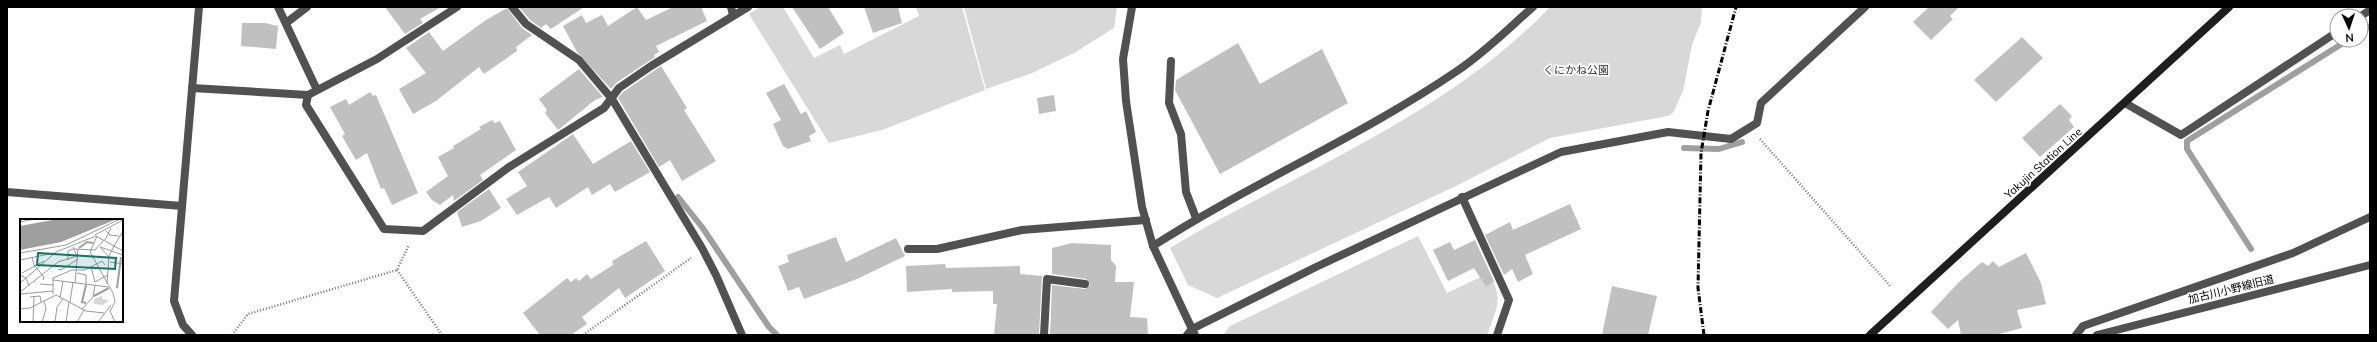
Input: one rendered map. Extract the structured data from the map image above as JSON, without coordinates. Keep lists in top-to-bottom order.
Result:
{
  "streets": {
    "main road": ["Yakujin Station Line"],
    "street": ["加古川小野線旧道"]
  },
  "parks": ["くにかね公園"],
  "north": "bottom"
}
